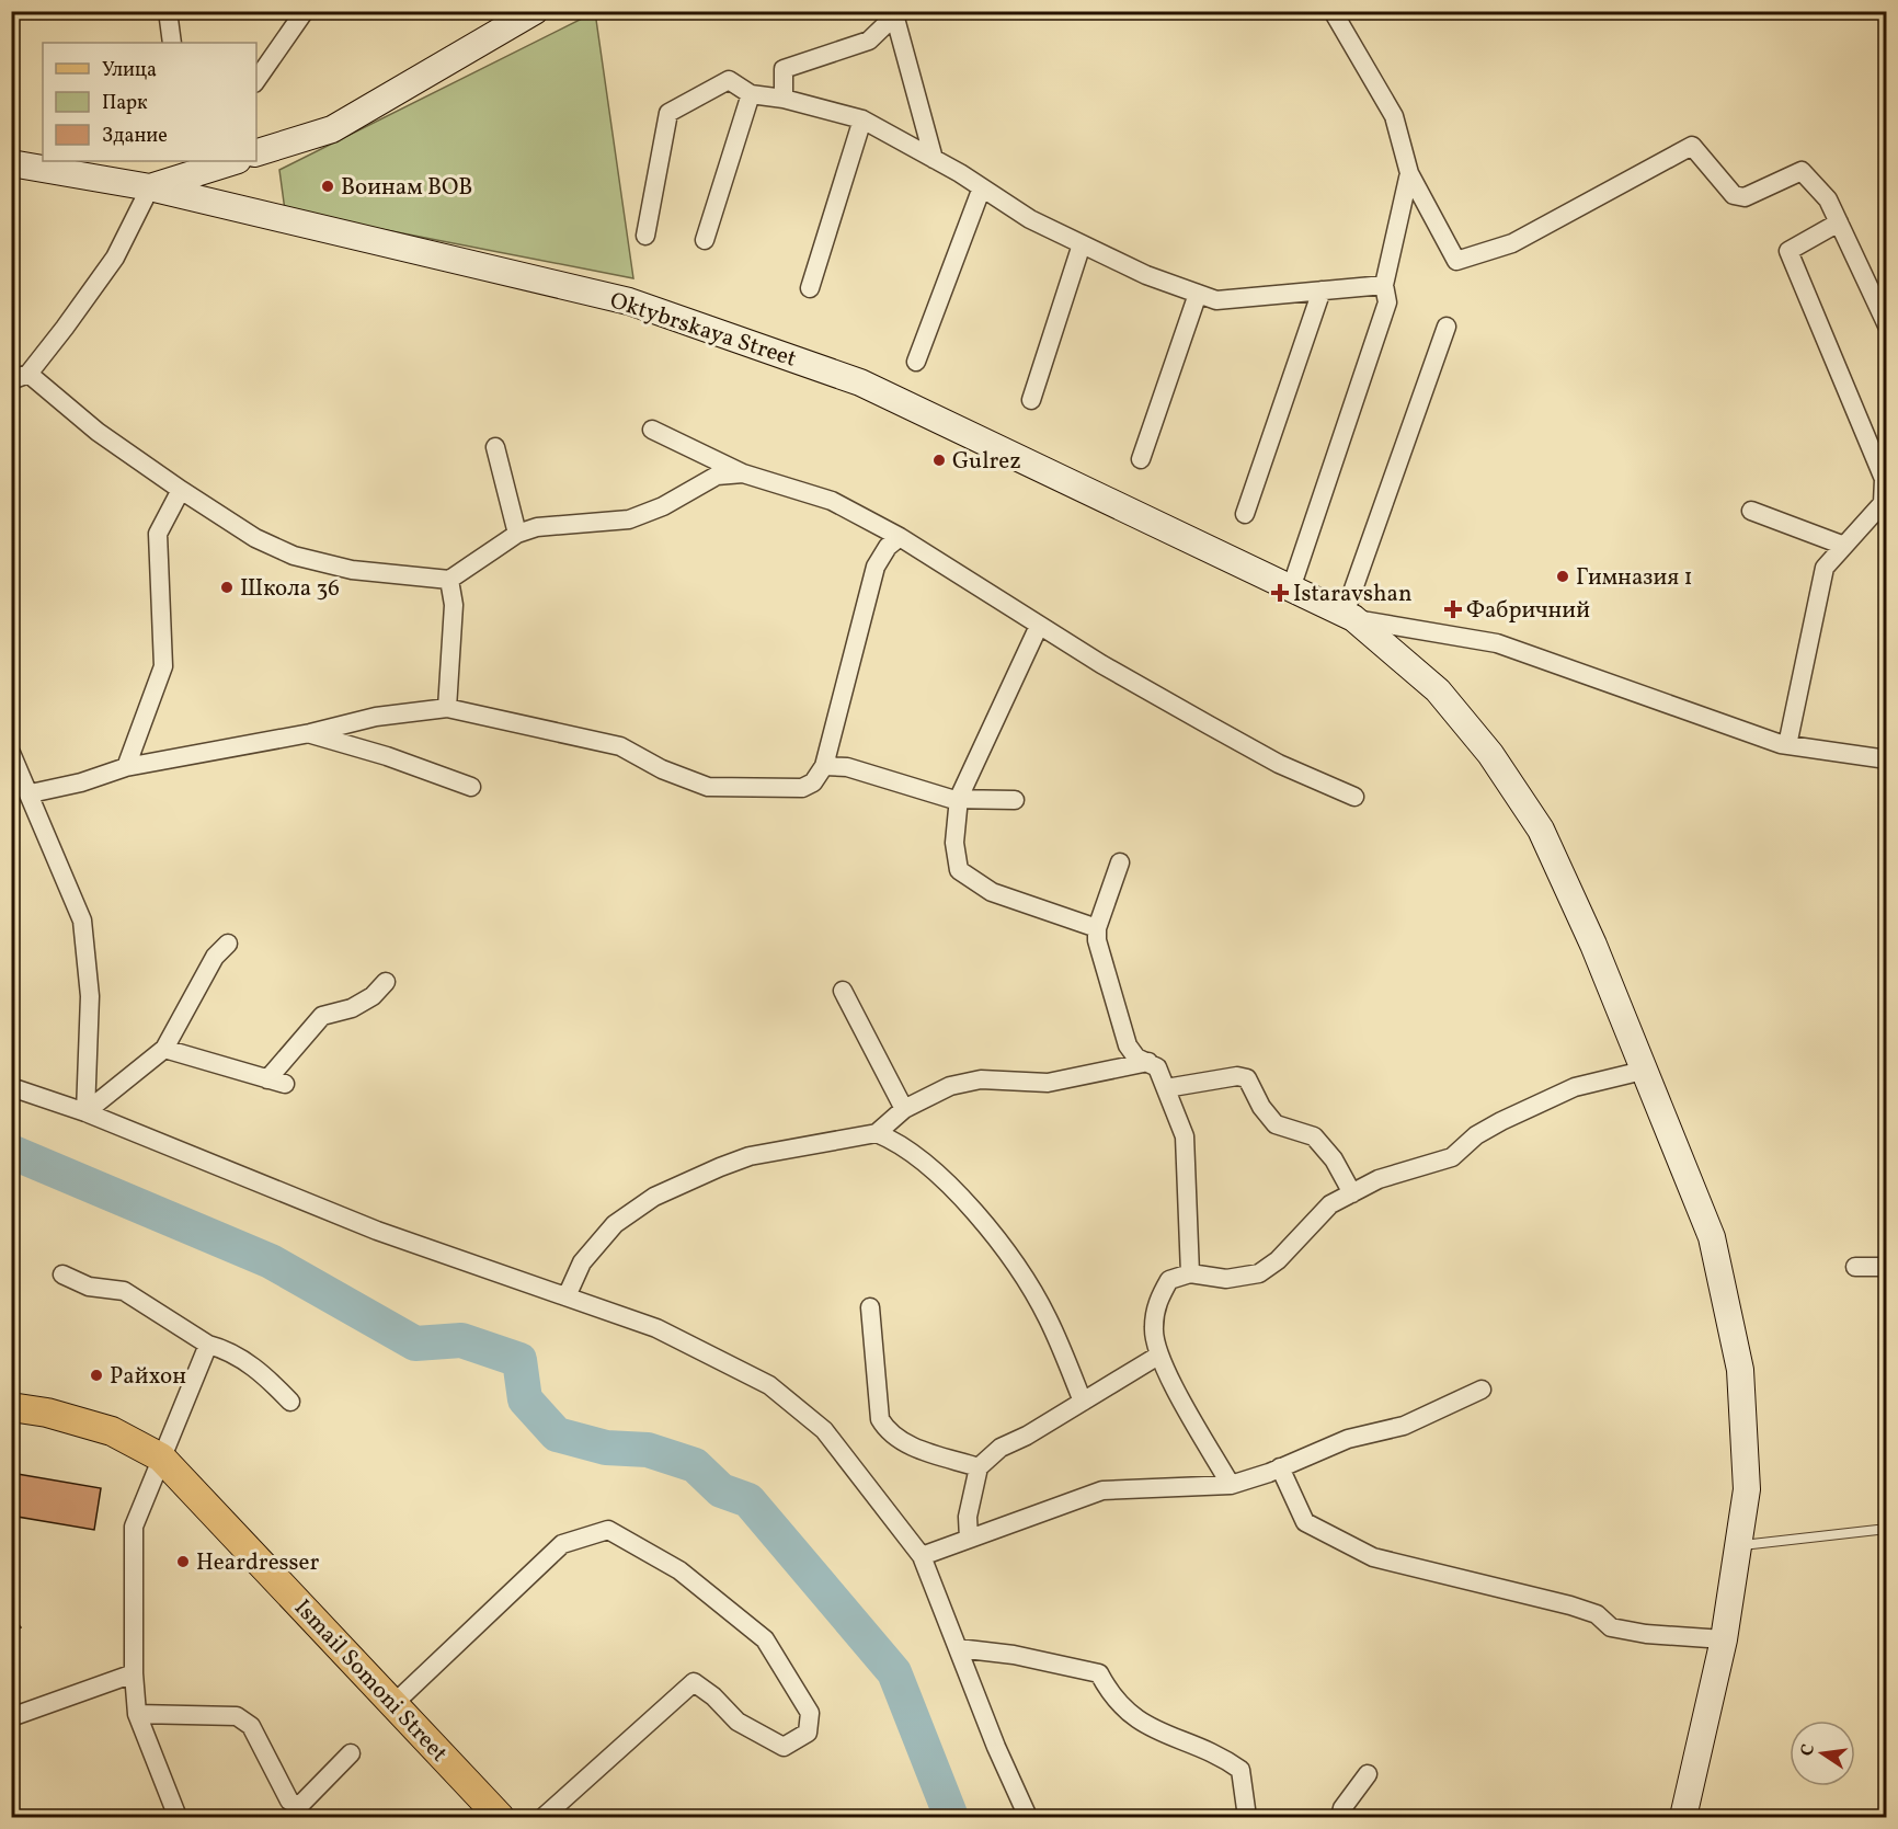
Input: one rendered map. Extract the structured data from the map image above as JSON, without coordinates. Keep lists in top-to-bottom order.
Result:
{
  "streets": {
    "main road": ["Oktybrskaya Street", "Ismail Somoni Street"]
  },
  "places": {
    "other": [
      "Воинам ВОВ",
      "Gulrez",
      "Гимназия 1",
      "Школа 36",
      "Райхон",
      "Heardresser"
    ],
    "health": ["Istaravshan", "Фабричний"]
  },
  "legend": ["Улица", "Парк", "Здание"],
  "north": "left"
}
